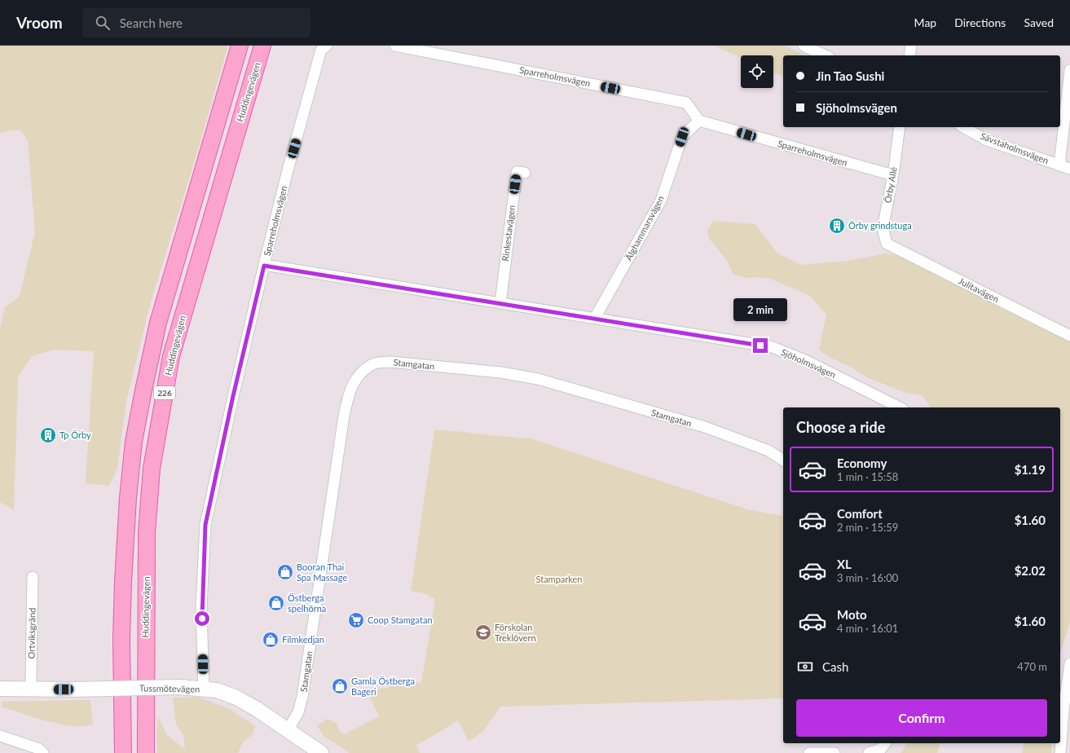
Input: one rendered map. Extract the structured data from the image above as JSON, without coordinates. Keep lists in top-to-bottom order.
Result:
{
  "streets": {
    "main road": ["Huddingevägen", "226"],
    "street": [
      "Sparreholmsvägen",
      "Sävstaholmsvägen",
      "Örby Allé",
      "Älghammarsvägen",
      "Rinkestavägen",
      "Julitavägen",
      "Sjöholmsvägen",
      "Stamgatan",
      "Ortviksgränd",
      "Tussmötevägen"
    ]
  },
  "crossings": [
    ["Sparreholmsvägen", "Örby Allé"],
    ["Sparreholmsvägen", "Älghammarsvägen"],
    ["Sparreholmsvägen", "Sjöholmsvägen"],
    ["Sparreholmsvägen", "Tussmötevägen"],
    ["Örby Allé", "Julitavägen"],
    ["Älghammarsvägen", "Sjöholmsvägen"],
    ["Rinkestavägen", "Sjöholmsvägen"],
    ["Stamgatan", "Tussmötevägen"],
    ["Ortviksgränd", "Tussmötevägen"]
  ],
  "parks": ["Stamparken"],
  "places": {
    "building": ["Örby grindstuga", "Tp Örby"],
    "shop": [
      "Booran Thai Spa Massage",
      "Östberga spelhörna",
      "Filmkedjan",
      "Gamla Östberga Bageri"
    ],
    "supermarket": ["Coop Stamgatan"],
    "school or university": ["Förskolan Treklövern"]
  },
  "page": {
    "header": "Vroom",
    "search": "Search here",
    "nav": ["Map", "Directions", "Saved"],
    "banner": ["Jin Tao Sushi", "Sjöholmsvägen"],
    "bubble": "2 min",
    "heading": "Choose a ride",
    "list": [
      {
        "name": "Economy",
        "note": "1 min · 15:58",
        "value": "$1.19"
      },
      {
        "name": "Comfort",
        "note": "2 min · 15:59",
        "value": "$1.60"
      },
      {
        "name": "XL",
        "note": "3 min · 16:00",
        "value": "$2.02"
      },
      {
        "name": "Moto",
        "note": "4 min · 16:01",
        "value": "$1.60"
      }
    ],
    "pay": ["Cash", "470 m"],
    "buttons": "Confirm"
  }
}
